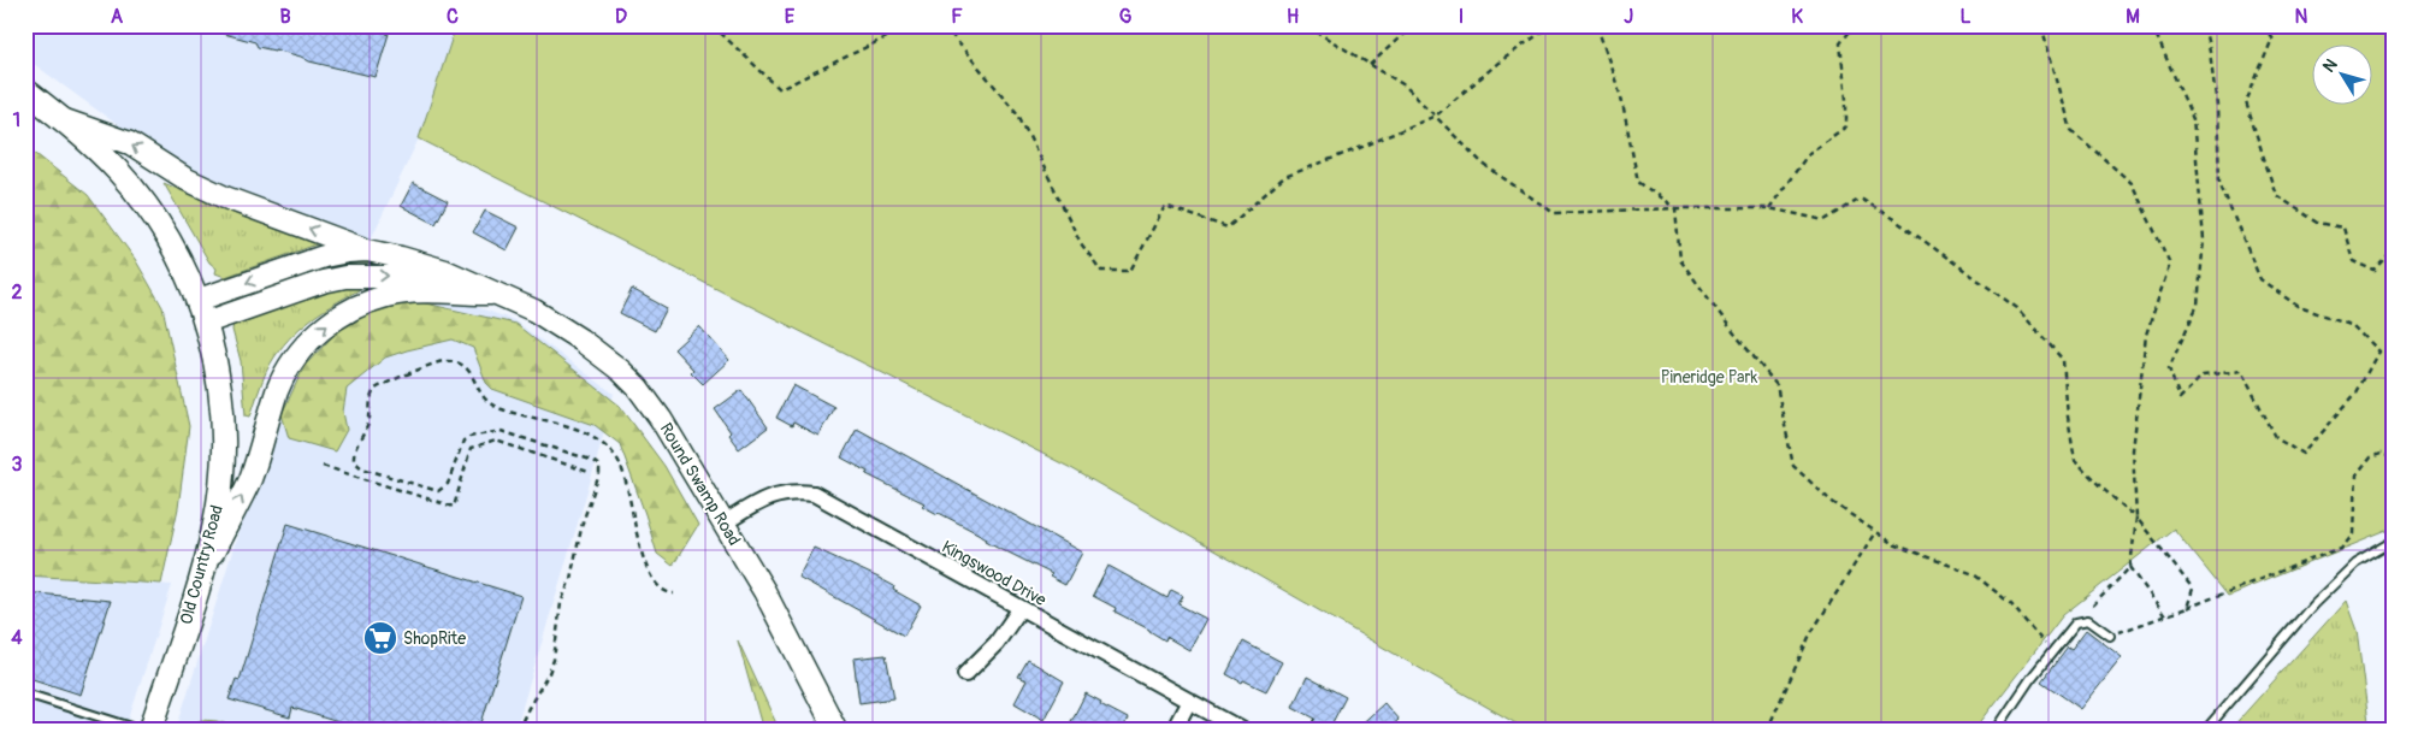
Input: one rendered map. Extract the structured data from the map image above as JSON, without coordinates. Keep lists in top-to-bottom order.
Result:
{
  "streets": {
    "main road": ["Round Swamp Road", "Old Country Road"],
    "street": ["Kingswood Drive"]
  },
  "crossings": [
    ["Round Swamp Road", "Old Country Road"],
    ["Round Swamp Road", "Kingswood Drive"]
  ],
  "parks": ["Pineridge Park"],
  "places": {
    "supermarket": ["ShopRite"]
  },
  "north": "top left",
  "grid": {
    "columns": [
      "A",
      "B",
      "C",
      "D",
      "E",
      "F",
      "G",
      "H",
      "I",
      "J",
      "K",
      "L",
      "M",
      "N"
    ],
    "rows": [
      "1",
      "2",
      "3",
      "4"
    ]
  }
}
